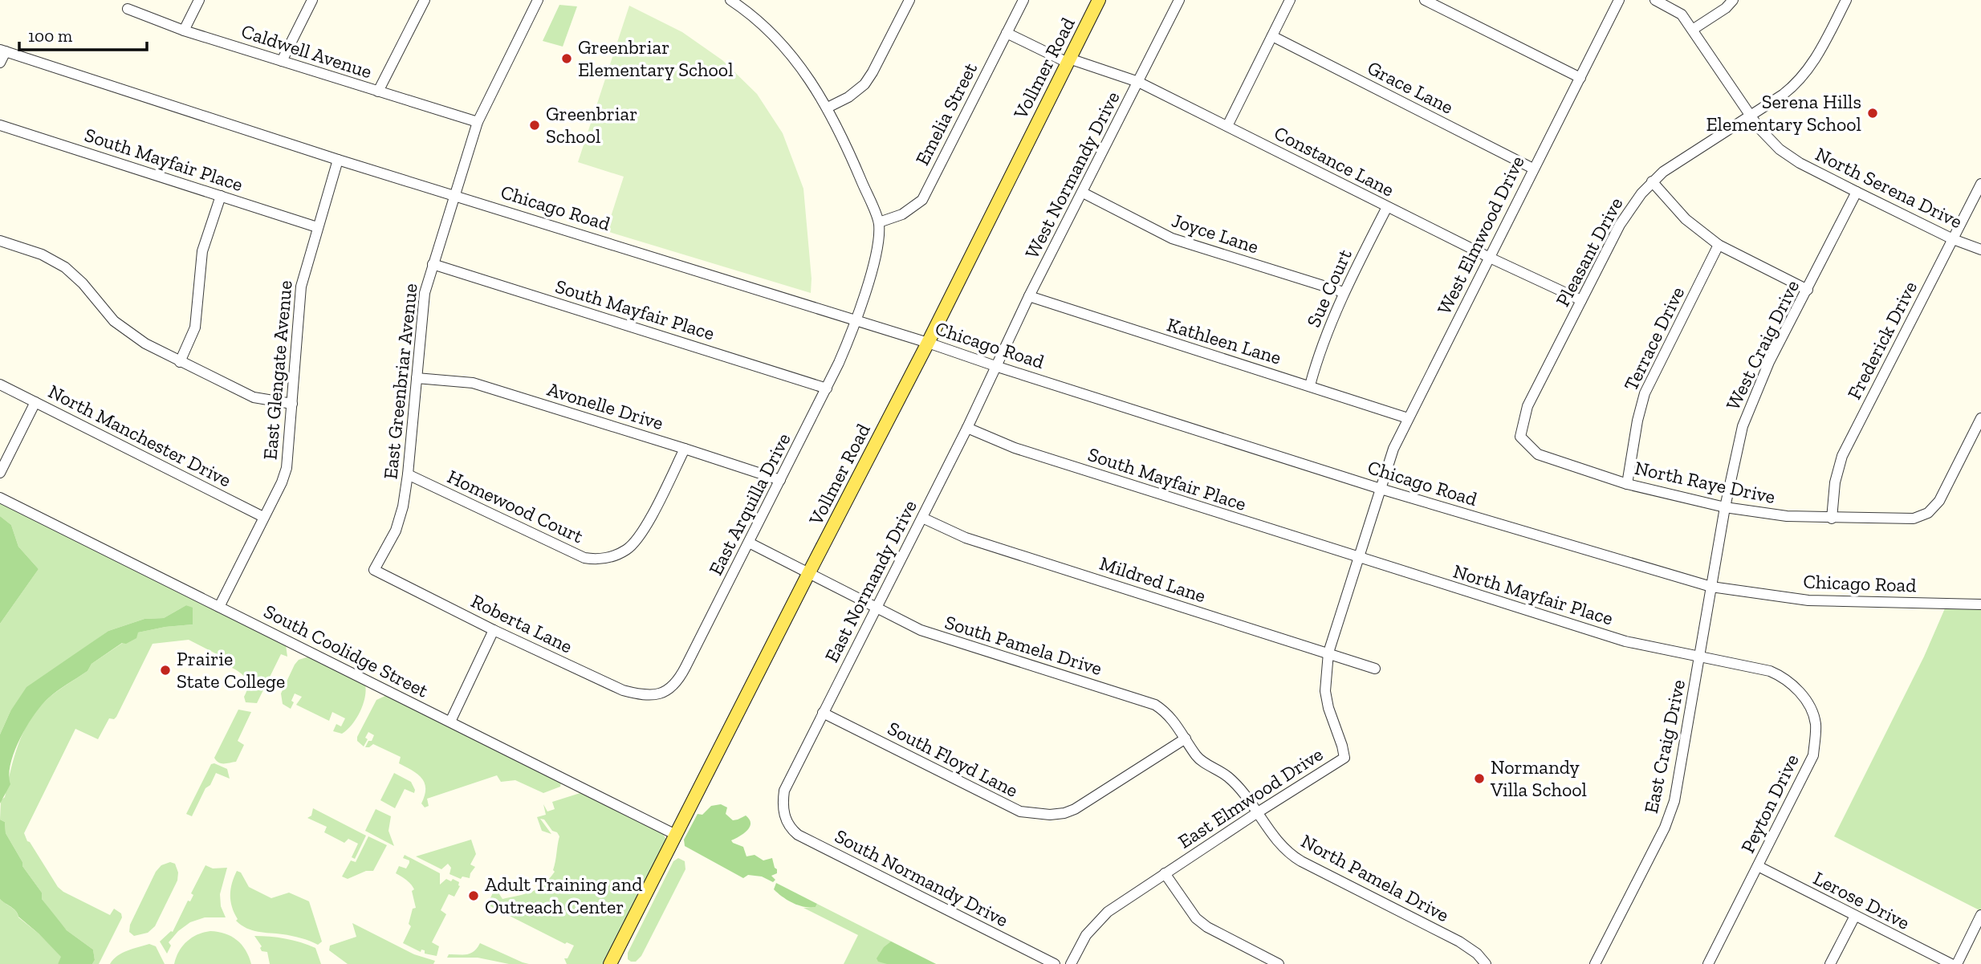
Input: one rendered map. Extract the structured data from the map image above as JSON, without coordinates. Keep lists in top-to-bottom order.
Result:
{
  "streets": {
    "main road": ["Vollmer Road"],
    "street": [
      "Caldwell Avenue",
      "Grace Lane",
      "Emelia Street",
      "South Mayfair Place",
      "Constance Lane",
      "West Normandy Drive",
      "North Serena Drive",
      "Chicago Road",
      "Joyce Lane",
      "West Elmwood Drive",
      "Pleasant Drive",
      "Sue Court",
      "Terrace Drive",
      "Frederick Drive",
      "Kathleen Lane",
      "West Craig Drive",
      "East Glengate Avenue",
      "East Greenbriar Avenue",
      "Avonelle Drive",
      "North Manchester Drive",
      "North Raye Drive",
      "East Arquilla Drive",
      "Homewood Court",
      "Mildred Lane",
      "East Normandy Drive",
      "North Mayfair Place",
      "Roberta Lane",
      "South Pamela Drive",
      "South Coolidge Street",
      "East Craig Drive",
      "South Floyd Lane",
      "East Elmwood Drive",
      "Peyton Drive",
      "South Normandy Drive",
      "North Pamela Drive",
      "Lerose Drive"
    ]
  },
  "crossings": [
    ["Caldwell Avenue", "East Greenbriar Avenue"],
    ["Vollmer Road", "Constance Lane"],
    ["Vollmer Road", "Chicago Road"],
    ["Vollmer Road", "South Pamela Drive"],
    ["Vollmer Road", "South Coolidge Street"],
    ["Grace Lane", "West Elmwood Drive"],
    ["Emelia Street", "Constance Lane"],
    ["Emelia Street", "East Arquilla Drive"],
    ["South Mayfair Place", "East Glengate Avenue"],
    ["South Mayfair Place", "East Greenbriar Avenue"],
    ["South Mayfair Place", "East Arquilla Drive"],
    ["South Mayfair Place", "East Normandy Drive"],
    ["South Mayfair Place", "North Mayfair Place"],
    ["South Mayfair Place", "East Elmwood Drive"],
    ["Constance Lane", "West Normandy Drive"],
    ["Constance Lane", "West Elmwood Drive"],
    ["Constance Lane", "Pleasant Drive"],
    ["Constance Lane", "Sue Court"],
    ["West Normandy Drive", "Chicago Road"],
    ["West Normandy Drive", "Joyce Lane"],
    ["West Normandy Drive", "Kathleen Lane"],
    ["West Normandy Drive", "East Normandy Drive"],
    ["North Serena Drive", "Pleasant Drive"],
    ["North Serena Drive", "Frederick Drive"],
    ["North Serena Drive", "West Craig Drive"],
    ["Chicago Road", "West Elmwood Drive"],
    ["Chicago Road", "West Craig Drive"],
    ["Chicago Road", "East Glengate Avenue"],
    ["Chicago Road", "East Greenbriar Avenue"],
    ["Chicago Road", "East Arquilla Drive"],
    ["Chicago Road", "East Normandy Drive"],
    ["Chicago Road", "East Craig Drive"],
    ["Chicago Road", "East Elmwood Drive"],
    ["Joyce Lane", "Sue Court"],
    ["West Elmwood Drive", "Kathleen Lane"],
    ["West Elmwood Drive", "East Elmwood Drive"],
    ["Pleasant Drive", "North Raye Drive"],
    ["Sue Court", "Kathleen Lane"],
    ["Terrace Drive", "North Raye Drive"],
    ["Frederick Drive", "North Raye Drive"],
    ["West Craig Drive", "North Raye Drive"],
    ["West Craig Drive", "East Craig Drive"],
    ["East Glengate Avenue", "North Manchester Drive"],
    ["East Glengate Avenue", "South Coolidge Street"],
    ["East Greenbriar Avenue", "Avonelle Drive"],
    ["East Greenbriar Avenue", "Homewood Court"],
    ["East Greenbriar Avenue", "Roberta Lane"],
    ["Avonelle Drive", "East Arquilla Drive"],
    ["Avonelle Drive", "Homewood Court"],
    ["East Arquilla Drive", "Roberta Lane"],
    ["East Arquilla Drive", "South Pamela Drive"],
    ["Mildred Lane", "East Normandy Drive"],
    ["Mildred Lane", "East Elmwood Drive"],
    ["East Normandy Drive", "South Pamela Drive"],
    ["East Normandy Drive", "South Floyd Lane"],
    ["East Normandy Drive", "South Normandy Drive"],
    ["North Mayfair Place", "East Craig Drive"],
    ["North Mayfair Place", "East Elmwood Drive"],
    ["North Mayfair Place", "Peyton Drive"],
    ["South Pamela Drive", "South Floyd Lane"],
    ["South Pamela Drive", "East Elmwood Drive"],
    ["South Pamela Drive", "North Pamela Drive"],
    ["East Craig Drive", "Peyton Drive"],
    ["East Elmwood Drive", "North Pamela Drive"],
    ["Peyton Drive", "Lerose Drive"]
  ],
  "places": [
    "Greenbriar Elementary School",
    "Serena Hills Elementary School",
    "Greenbriar School",
    "Prairie State College",
    "Normandy Villa School",
    "Adult Training and Outreach Center"
  ],
  "scale_bar": "100 m"
}
